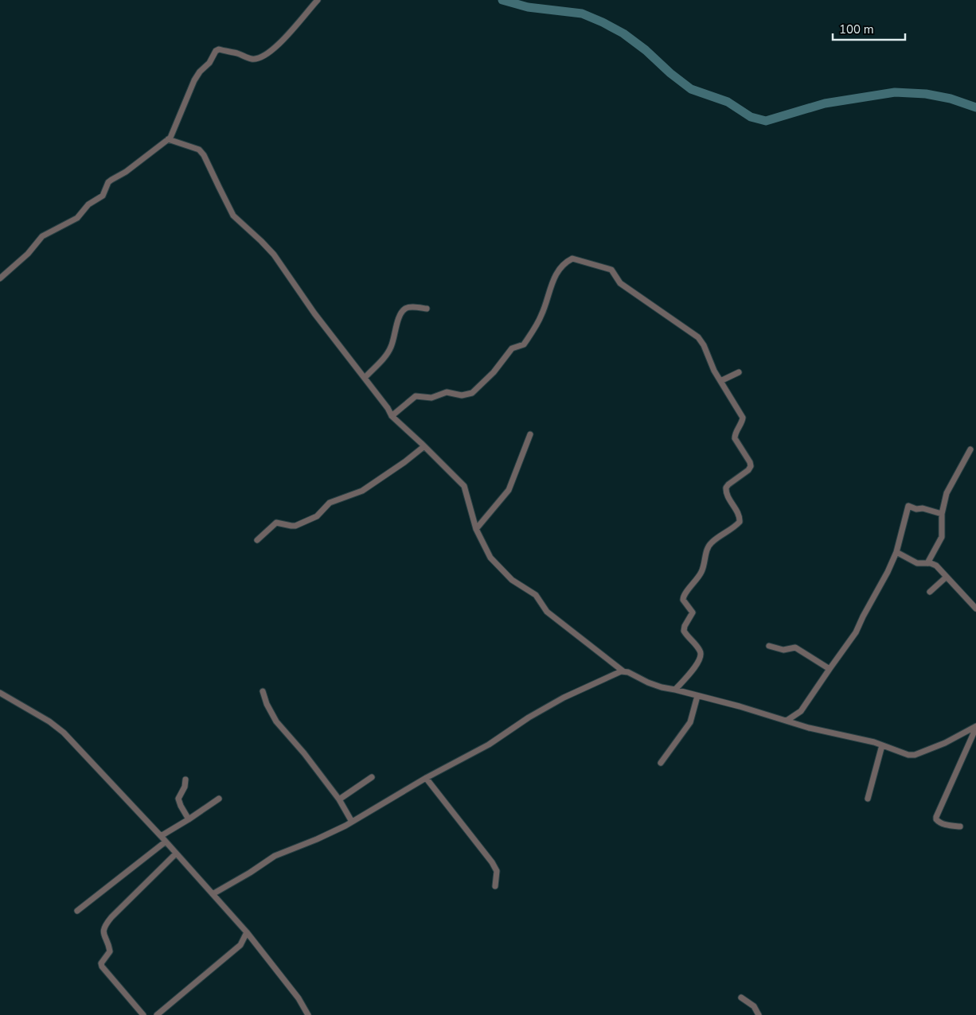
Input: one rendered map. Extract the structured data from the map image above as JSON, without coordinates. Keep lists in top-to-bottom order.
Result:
{
  "scale_bar": "100 m"
}
